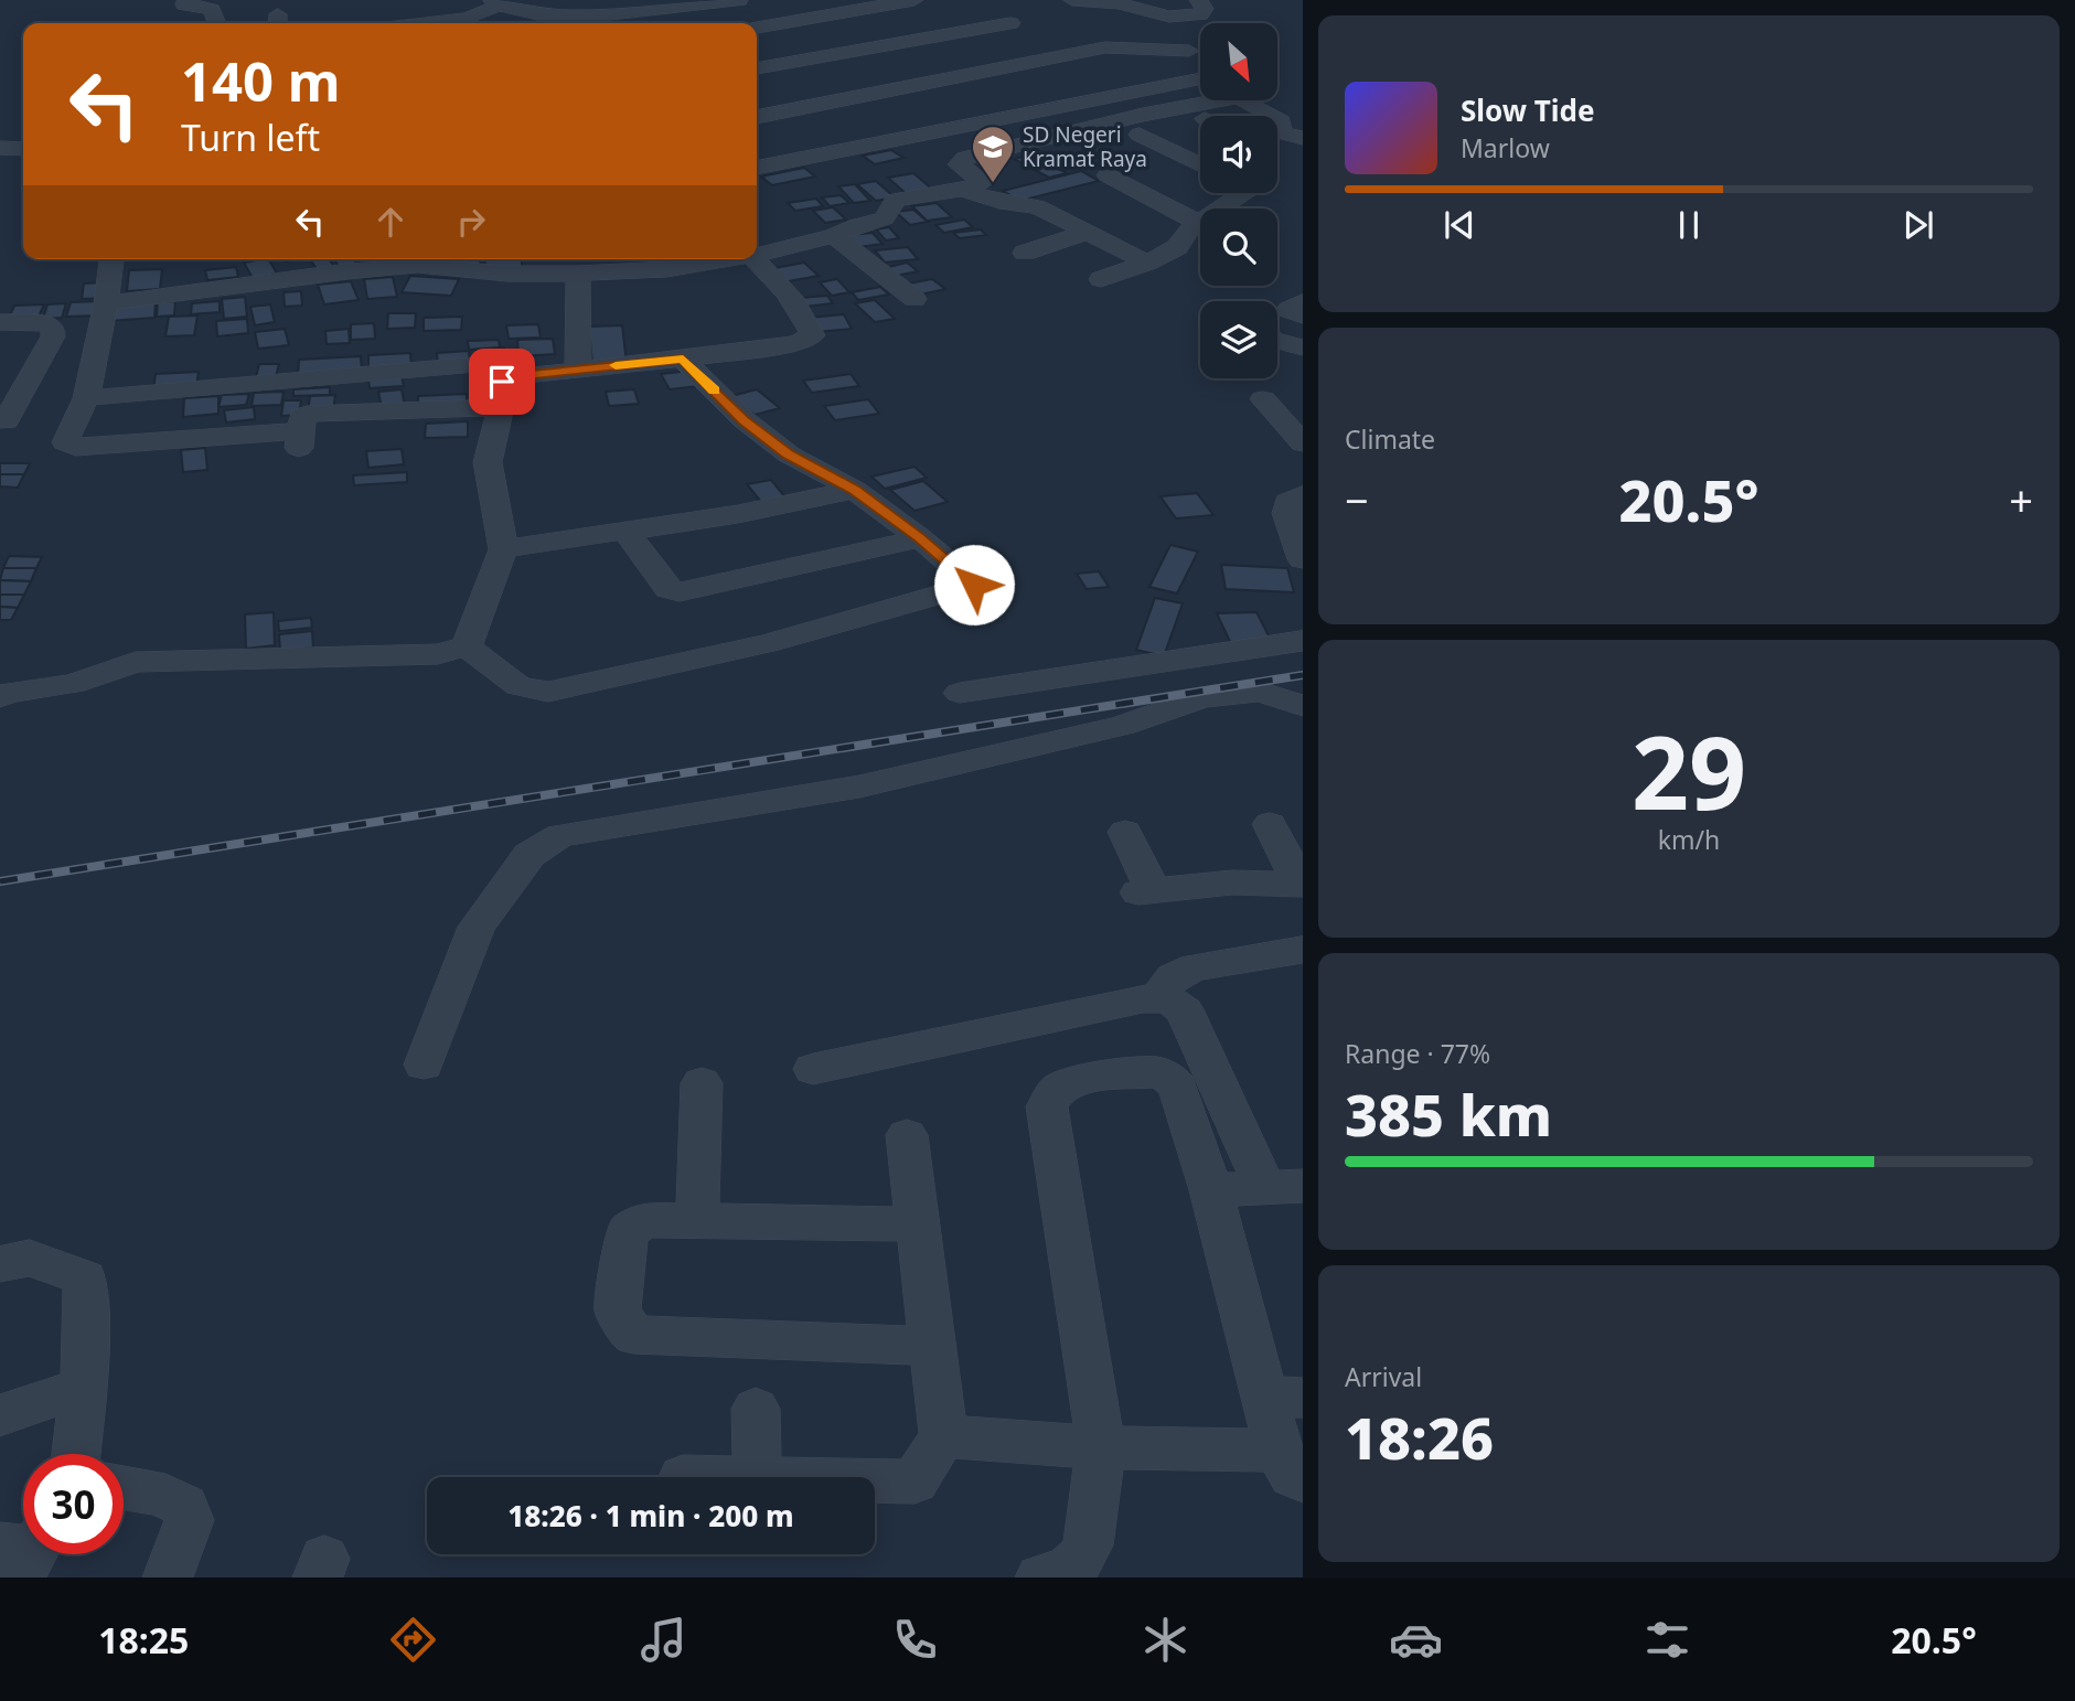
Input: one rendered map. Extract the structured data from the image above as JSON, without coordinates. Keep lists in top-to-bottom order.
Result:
{
  "places": {
    "school or university": ["SD Negeri Kramat Raya"]
  },
  "north": "bottom right",
  "page": {
    "turn": ["140 m", "Turn left"],
    "song": ["Slow Tide", "Marlow"],
    "tile": [
      "Climate",
      ["29", "km/h"],
      ["Range · 77%", "385 km"],
      ["Arrival", "18:26"]
    ],
    "heat": ["−", "20.5°", "+"],
    "limit": "30",
    "trip": "18:26 · 1 min · 200 m",
    "tabs": ["18:25", "20.5°"]
  }
}
